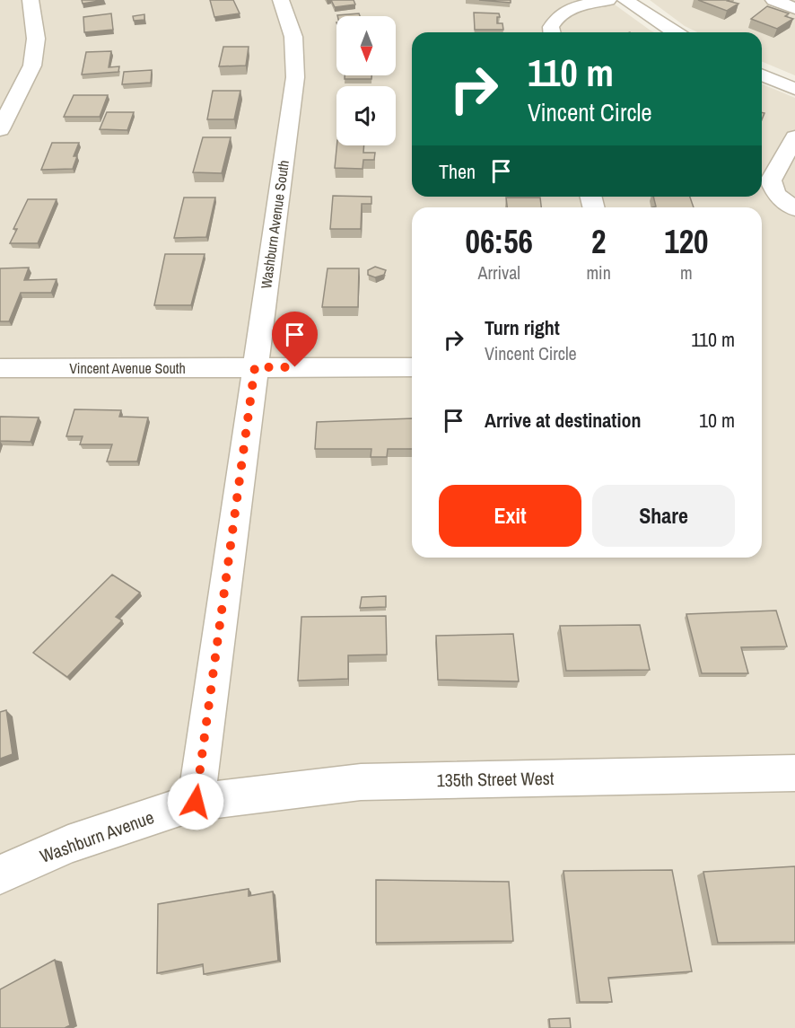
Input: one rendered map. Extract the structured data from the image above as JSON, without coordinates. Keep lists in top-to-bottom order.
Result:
{
  "streets": {
    "street": [
      "Washburn Avenue South",
      "Vincent Avenue South",
      "135th Street West",
      "Washburn Avenue"
    ]
  },
  "crossings": [
    ["Washburn Avenue South", "Vincent Avenue South"],
    ["Washburn Avenue South", "135th Street West"],
    ["Washburn Avenue South", "Washburn Avenue"],
    ["135th Street West", "Washburn Avenue"]
  ],
  "north": "bottom",
  "page": {
    "turn": ["110 m", "Vincent Circle"],
    "then": "Then",
    "eta": [
      "06:56",
      "Arrival",
      "2",
      "min",
      "120",
      "m"
    ],
    "list": [
      {
        "name": "Turn right",
        "note": "Vincent Circle",
        "value": "110 m"
      },
      {
        "name": "Arrive at destination",
        "value": "10 m"
      }
    ],
    "buttons": ["Exit", "Share"]
  }
}
